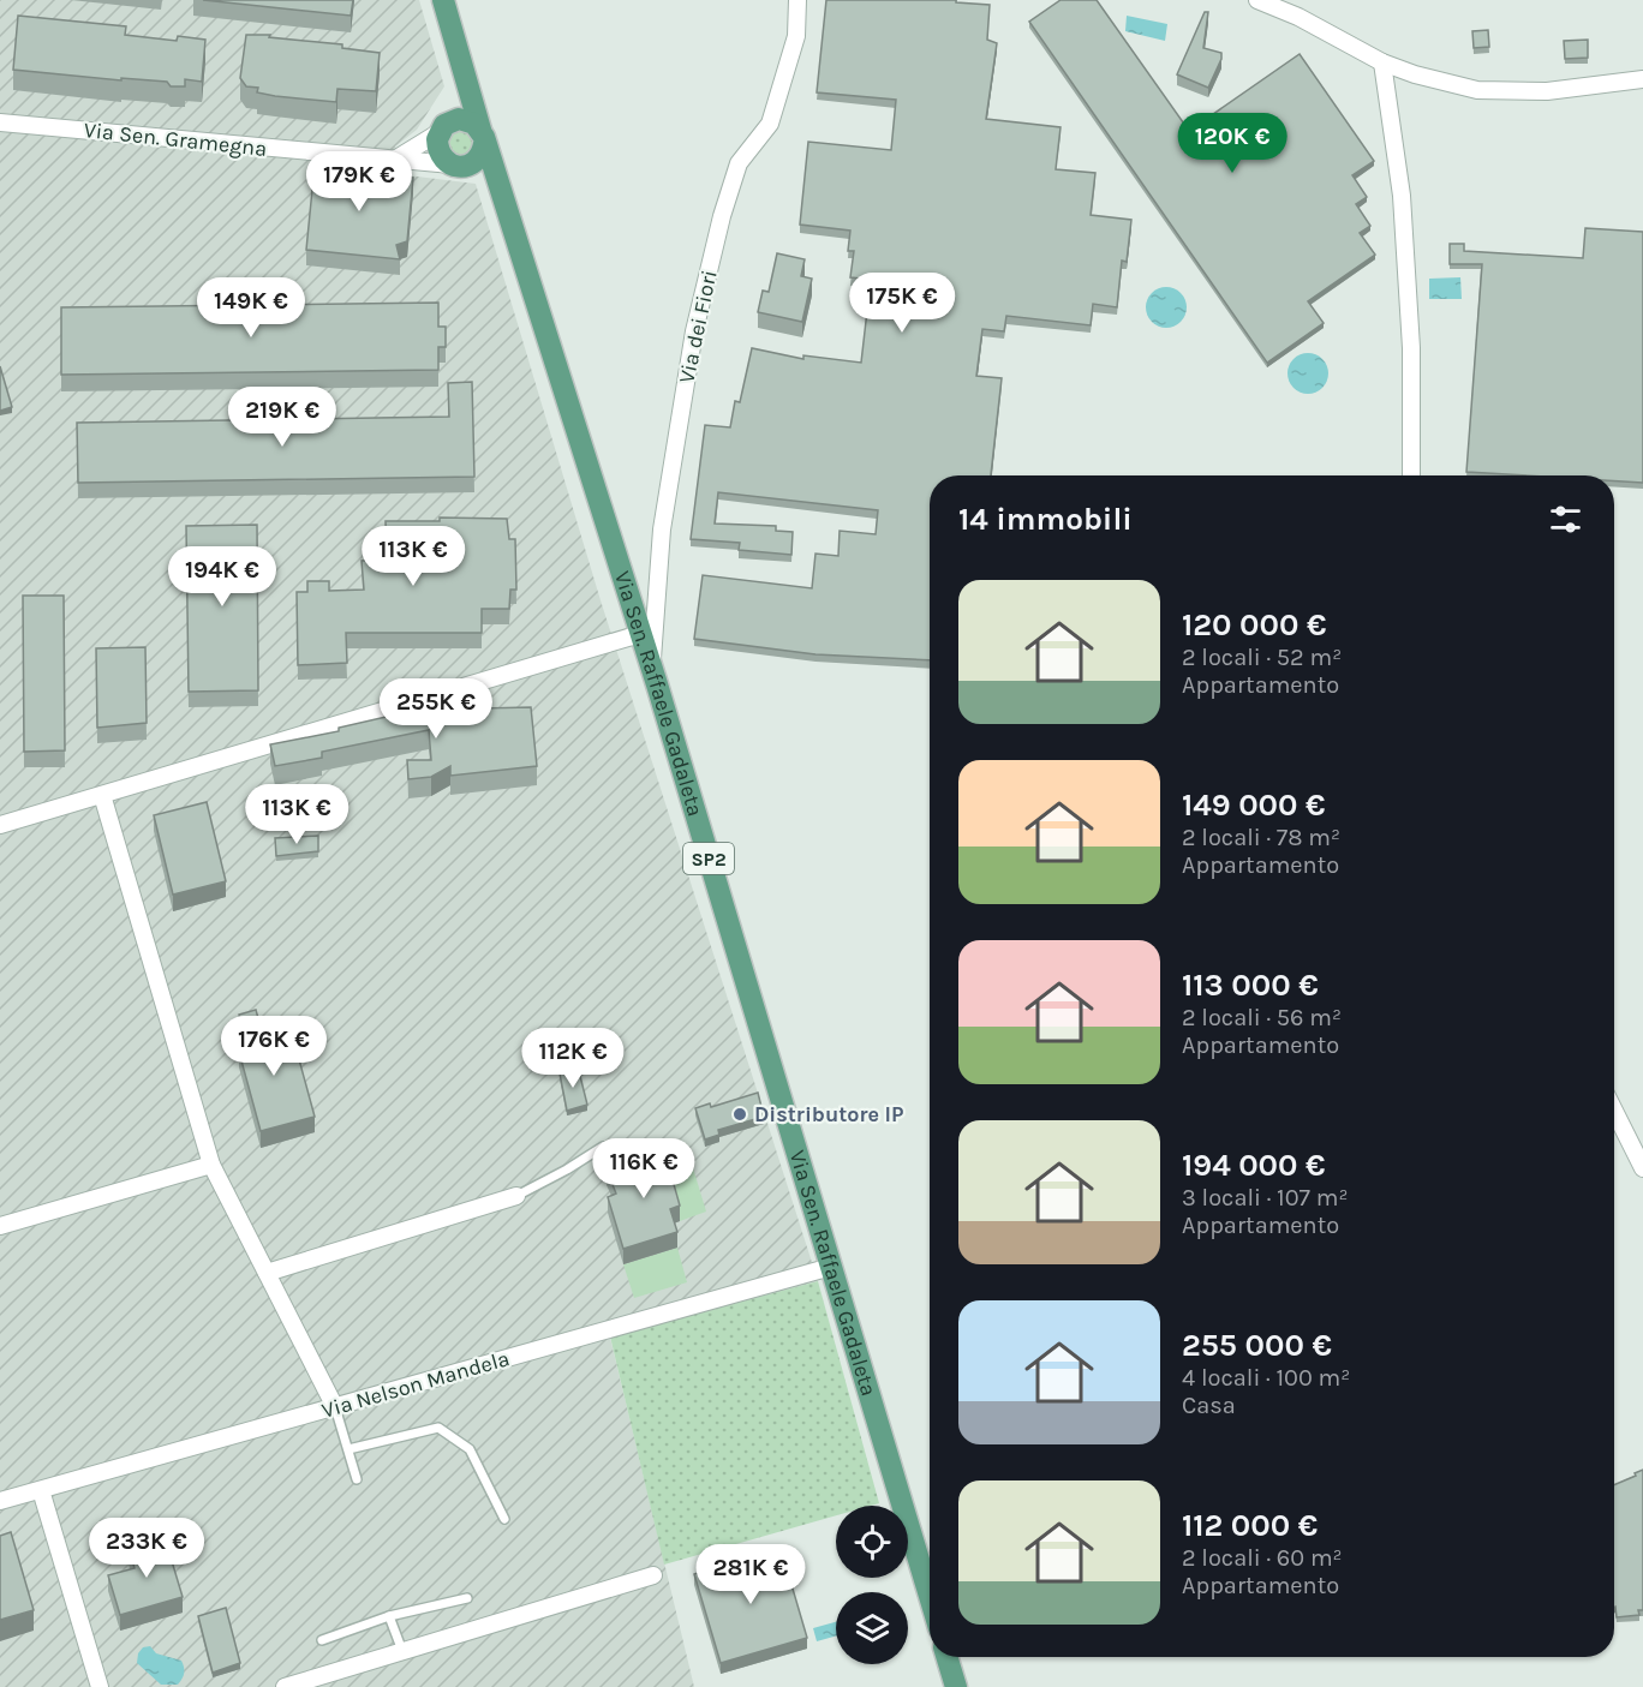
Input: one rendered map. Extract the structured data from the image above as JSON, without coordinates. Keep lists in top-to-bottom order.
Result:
{
  "streets": {
    "main road": ["Via Sen. Raffaele Gadaleta", "SP2"],
    "street": ["Via Sen. Gramegna", "Via dei Fiori", "Via Nelson Mandela"]
  },
  "crossings": [
    ["Via Sen. Gramegna", "Via Sen. Raffaele Gadaleta"],
    ["Via dei Fiori", "Via Sen. Raffaele Gadaleta"],
    ["Via Sen. Raffaele Gadaleta", "Via Nelson Mandela"]
  ],
  "places": ["Distributore IP"],
  "page": {
    "price": [
      "120K €",
      "179K €",
      "175K €",
      "149K €",
      "219K €",
      "113K €",
      "194K €",
      "255K €",
      "113K €",
      "176K €",
      "112K €",
      "116K €",
      "233K €",
      "281K €"
    ],
    "heading": "14 immobili",
    "list": [
      {
        "name": "120 000 €",
        "note": "2 locali · 52 m² · Appartamento"
      },
      {
        "name": "149 000 €",
        "note": "2 locali · 78 m² · Appartamento"
      },
      {
        "name": "113 000 €",
        "note": "2 locali · 56 m² · Appartamento"
      },
      {
        "name": "194 000 €",
        "note": "3 locali · 107 m² · Appartamento"
      },
      {
        "name": "255 000 €",
        "note": "4 locali · 100 m² · Casa"
      },
      {
        "name": "112 000 €",
        "note": "2 locali · 60 m² · Appartamento"
      }
    ]
  }
}
